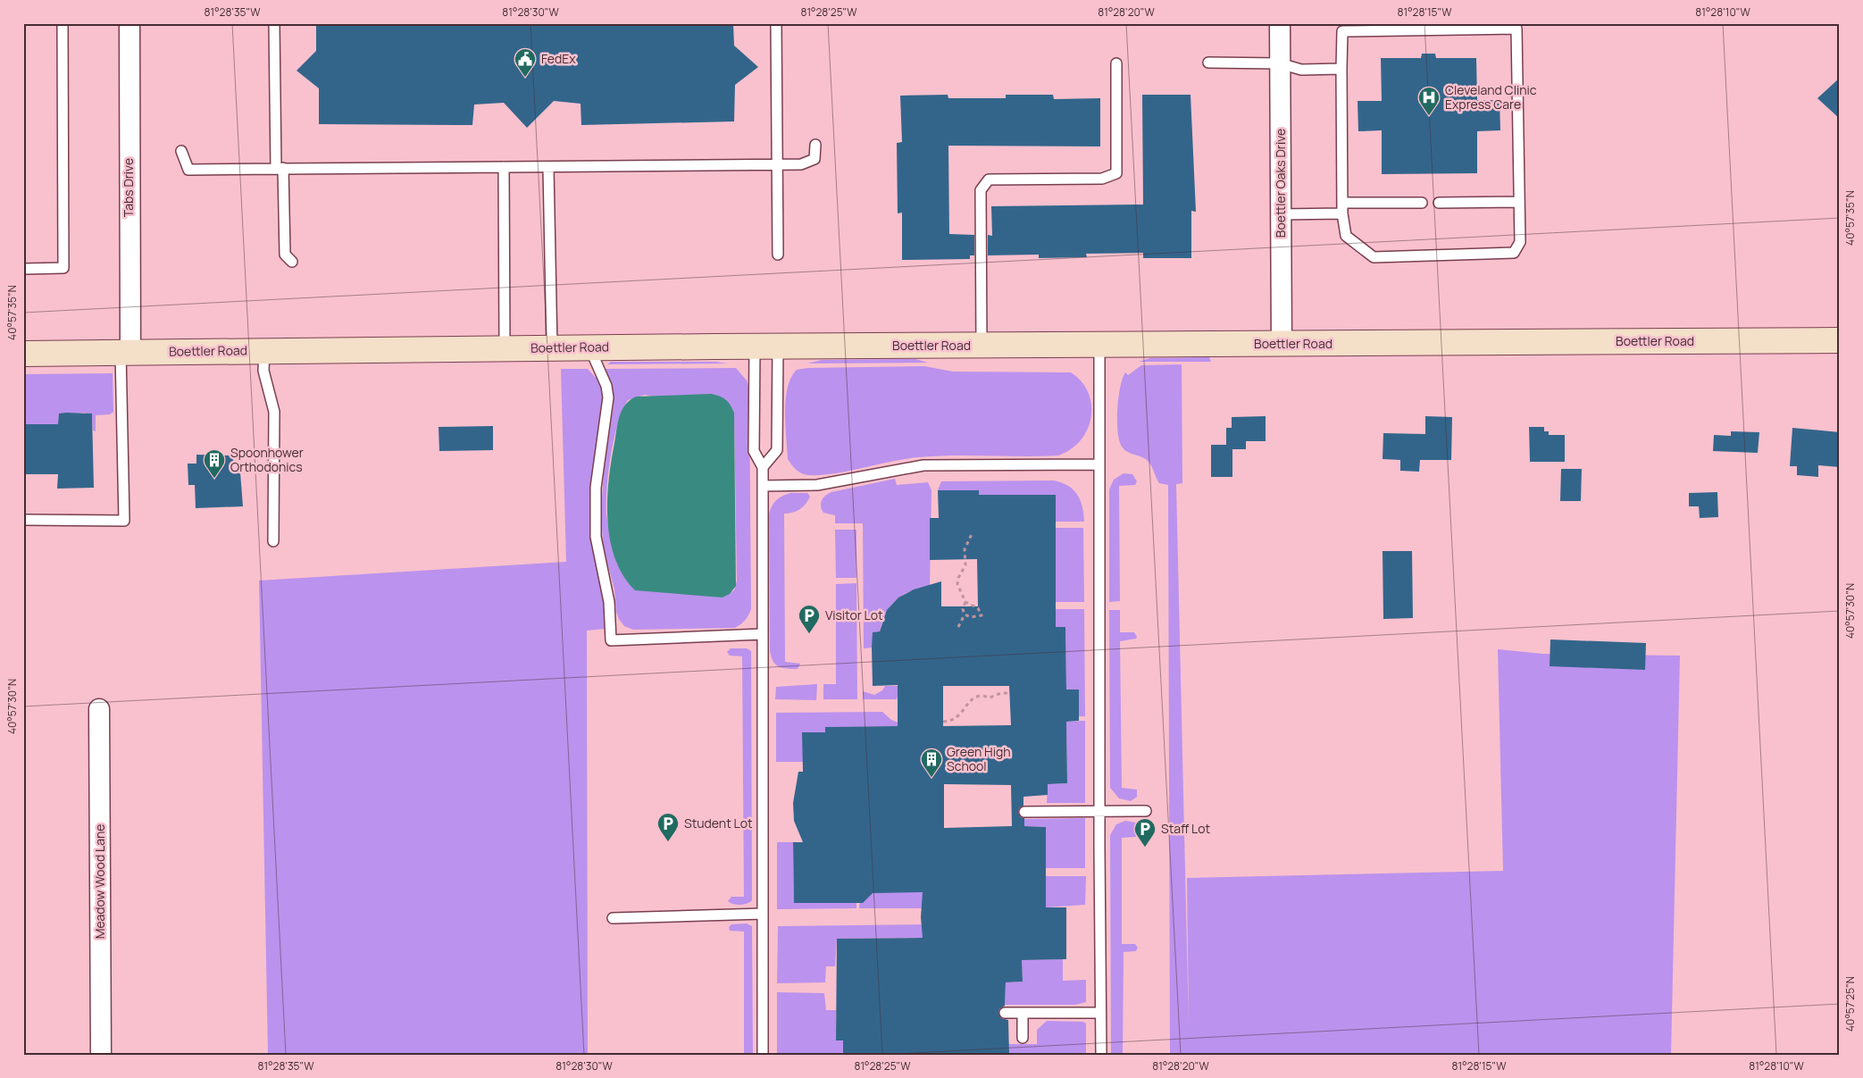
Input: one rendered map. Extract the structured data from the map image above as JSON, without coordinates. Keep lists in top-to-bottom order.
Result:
{
  "streets": {
    "street": [
      "Boettler Oaks Drive",
      "Tabs Drive",
      "Boettler Road",
      "Meadow Wood Lane"
    ]
  },
  "crossings": [
    ["Boettler Oaks Drive", "Boettler Road"],
    ["Tabs Drive", "Boettler Road"]
  ],
  "places": {
    "public building": ["FedEx"],
    "hospital": ["Cleveland Clinic Express Care"],
    "building": ["Spoonhower Orthodonics", "Green High School"],
    "parking": ["Visitor Lot", "Student Lot", "Staff Lot"]
  },
  "coordinates": [
    "81°28'35\"W",
    "81°28'30\"W",
    "81°28'25\"W",
    "81°28'20\"W",
    "81°28'15\"W",
    "81°28'10\"W",
    "40°57'35\"N",
    "40°57'30\"N",
    "40°57'25\"N"
  ]
}
